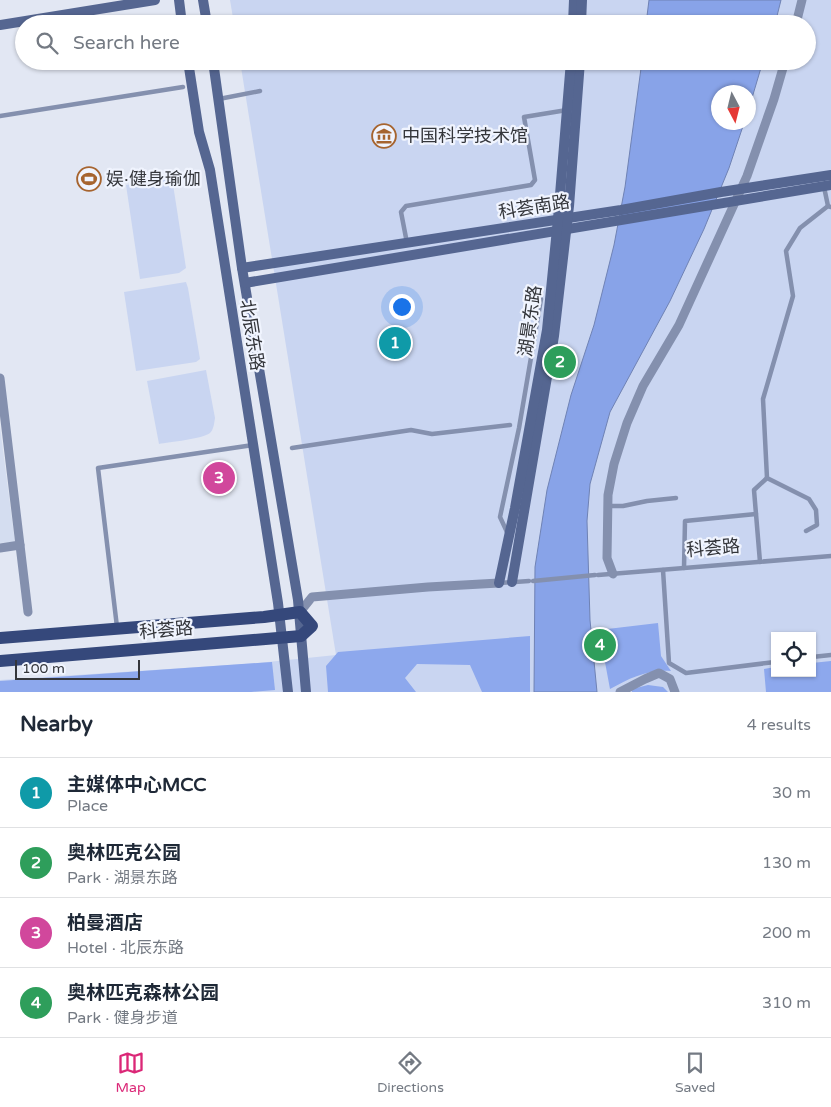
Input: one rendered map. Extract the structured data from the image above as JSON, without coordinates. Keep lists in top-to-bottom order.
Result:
{
  "streets": {
    "main road": ["科荟路"],
    "street": ["科荟南路", "湖景东路", "北辰东路"]
  },
  "crossings": [
    ["科荟南路", "湖景东路"],
    ["科荟南路", "北辰东路"],
    ["湖景东路", "科荟路"],
    ["北辰东路", "科荟路"]
  ],
  "places": {
    "museum": ["中国科学技术馆"],
    "sports": ["娱·健身瑜伽"]
  },
  "scale_bar": "100 m",
  "north": "bottom",
  "page": {
    "search": "Search here",
    "pins": [
      "1",
      "2",
      "3",
      "4"
    ],
    "scale": "100 m",
    "heading": ["Nearby", "4 results"],
    "list": [
      {
        "mark": "1",
        "name": "主媒体中心MCC",
        "note": "Place",
        "value": "30 m"
      },
      {
        "mark": "2",
        "name": "奥林匹克公园",
        "note": "Park · 湖景东路",
        "value": "130 m"
      },
      {
        "mark": "3",
        "name": "柏曼酒店",
        "note": "Hotel · 北辰东路",
        "value": "200 m"
      },
      {
        "mark": "4",
        "name": "奥林匹克森林公园",
        "note": "Park · 健身步道",
        "value": "310 m"
      }
    ],
    "nav": ["Map", "Directions", "Saved"]
  }
}
